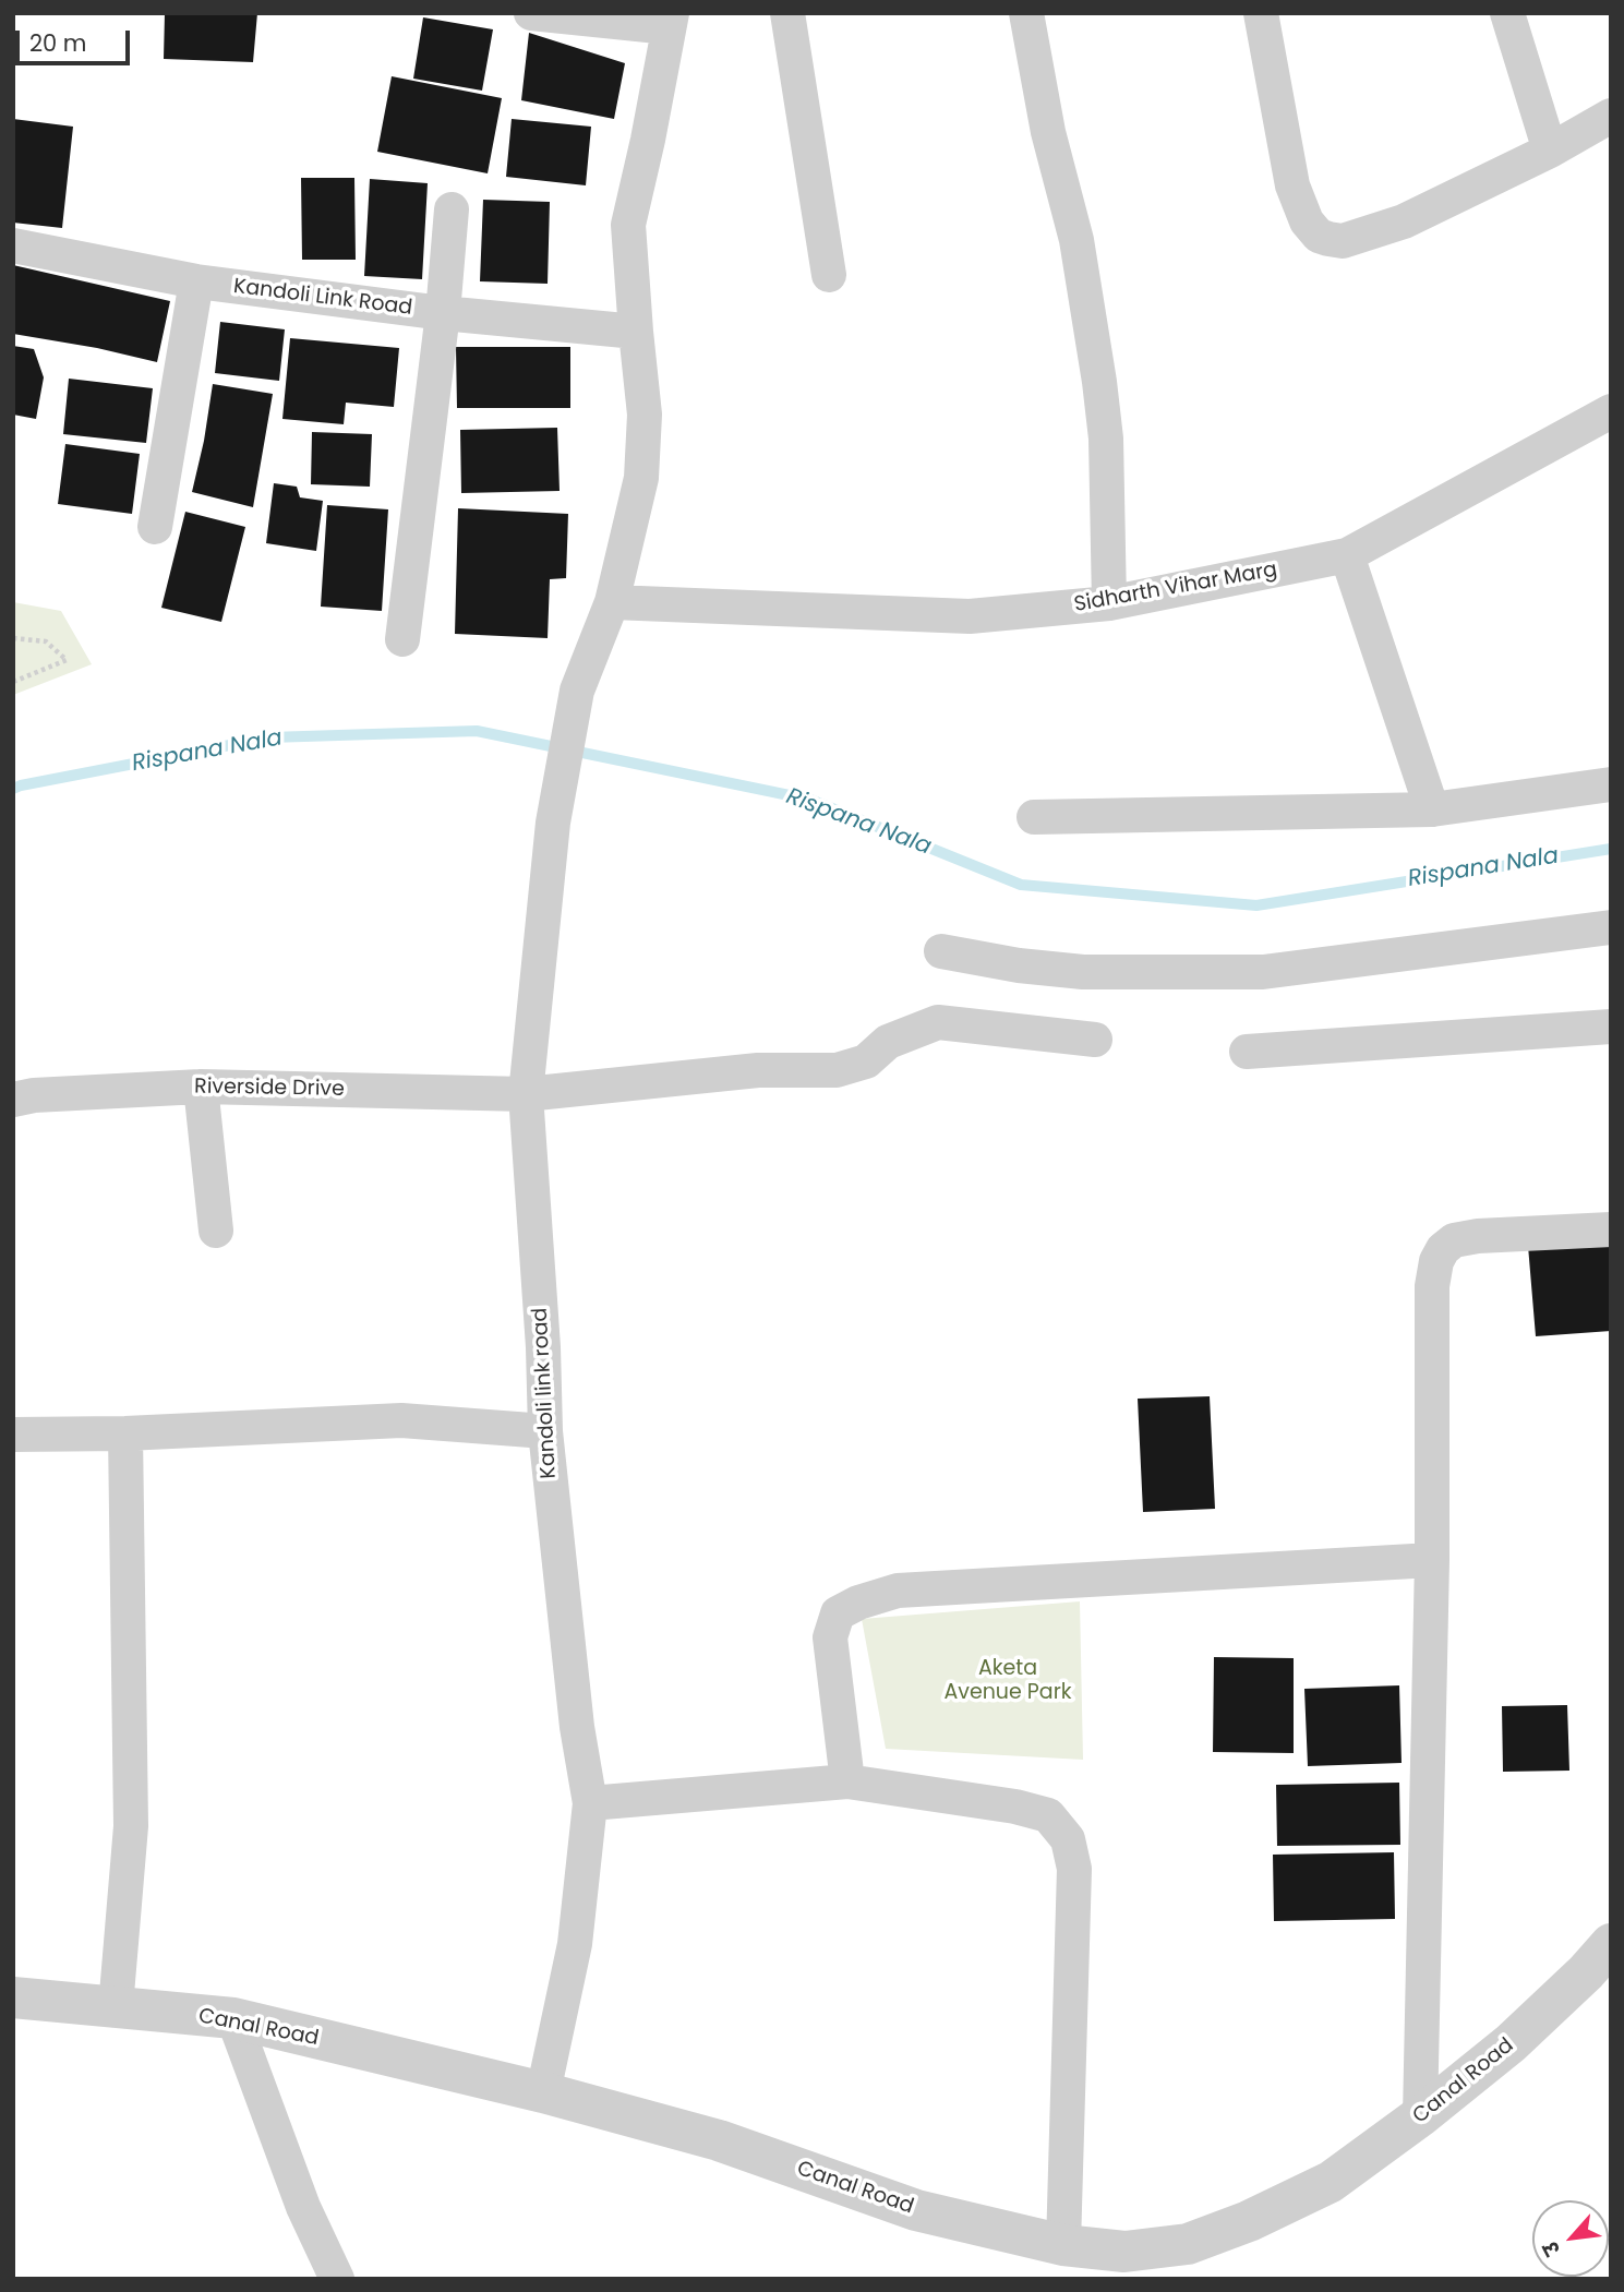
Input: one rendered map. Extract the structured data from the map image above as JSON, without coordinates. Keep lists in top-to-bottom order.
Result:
{
  "streets": {
    "street": [
      "Kandoli Link Road",
      "Sidharth Vihar Marg",
      "Riverside Drive",
      "Kandoli link road",
      "Canal Road"
    ]
  },
  "crossings": [
    ["Sidharth Vihar Marg", "Kandoli link road"],
    ["Riverside Drive", "Kandoli link road"],
    ["Kandoli link road", "Canal Road"]
  ],
  "water": ["Rispana Nala"],
  "parks": ["Aketa Avenue Park"],
  "scale_bar": "20 m",
  "north": "bottom left"
}
